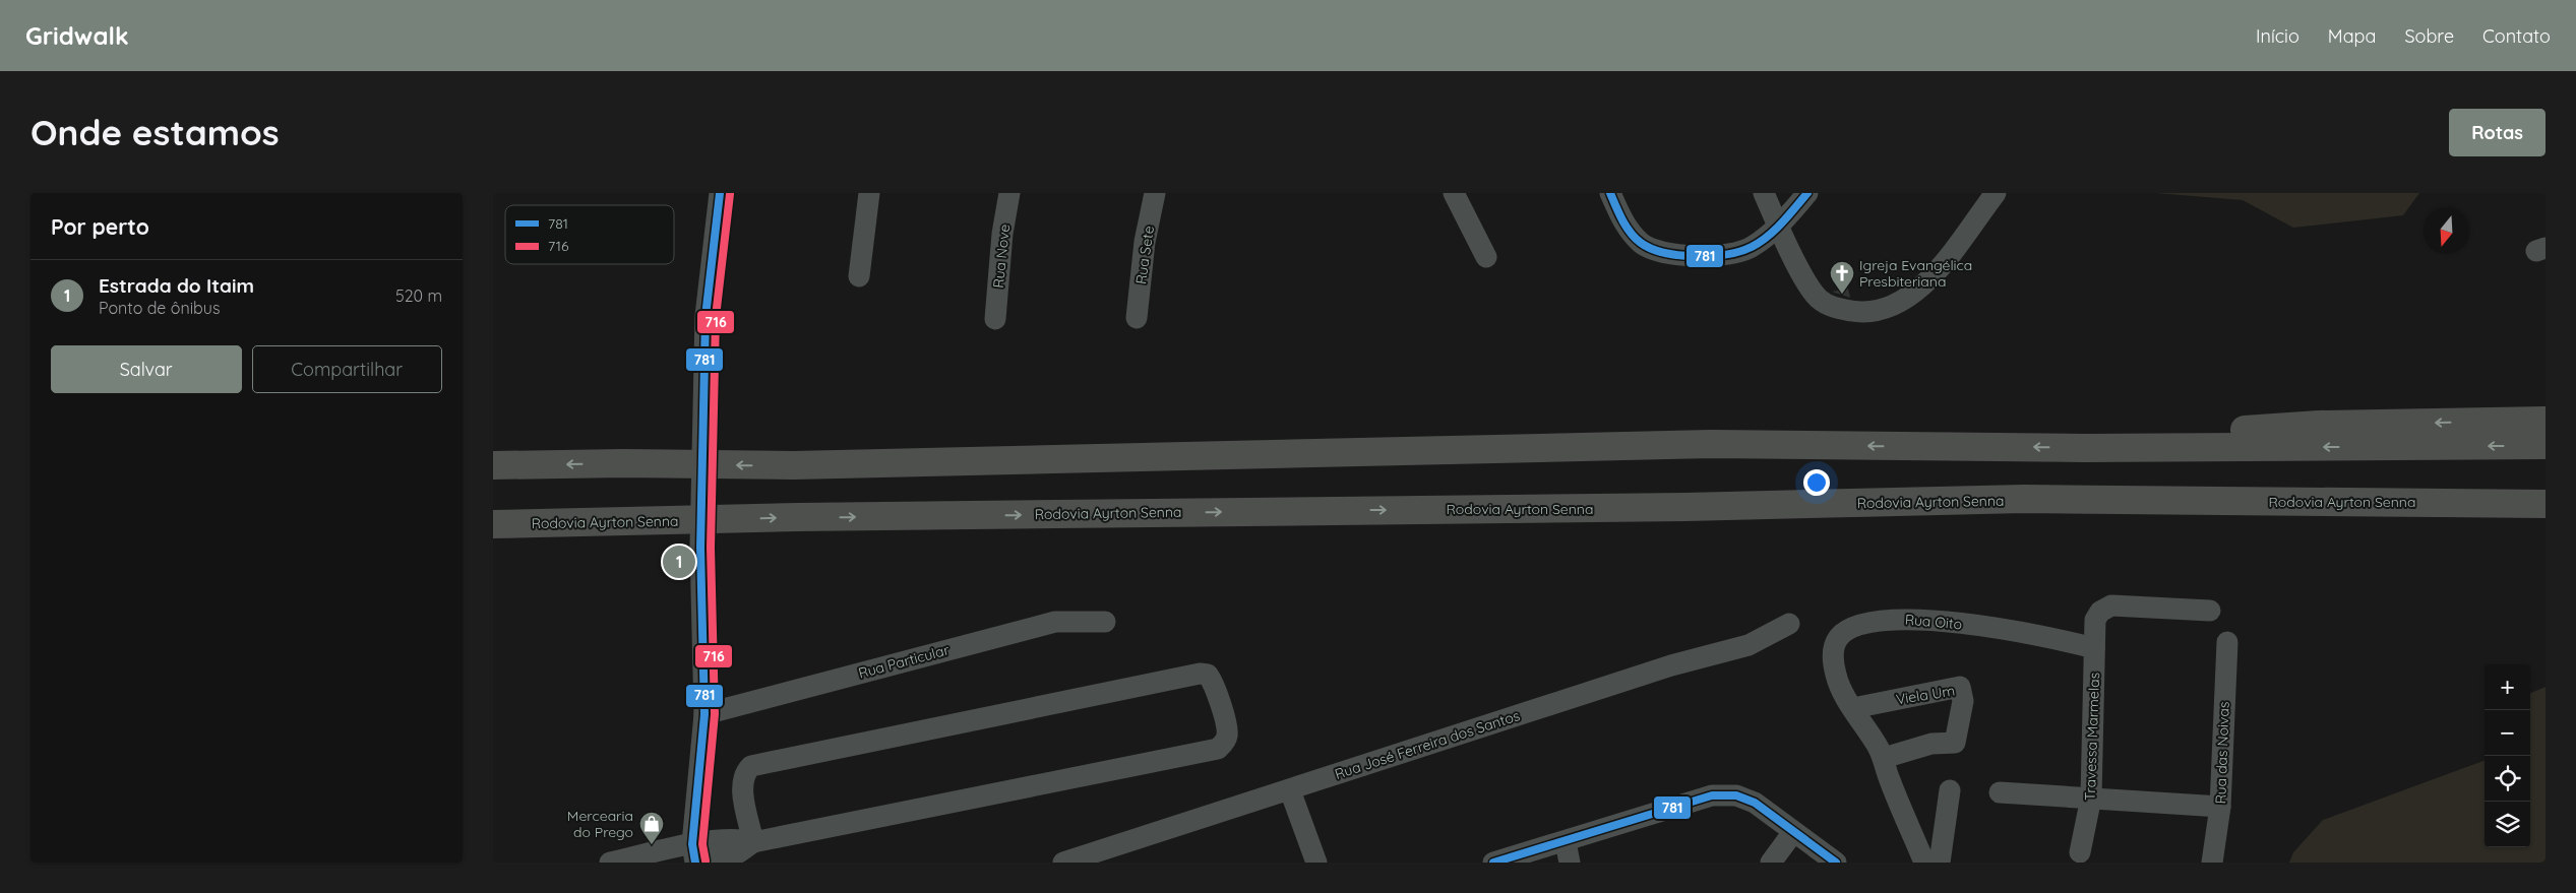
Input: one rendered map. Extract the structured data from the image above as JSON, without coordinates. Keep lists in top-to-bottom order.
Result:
{
  "streets": {
    "highway": ["Rodovia Ayrton Senna"],
    "street": [
      "Rua Sete",
      "Rua Nove",
      "Rua Oito",
      "Rua Particular",
      "Viela Um",
      "Travessa Marmelas",
      "Rua José Ferreira dos Santos",
      "Rua das Noivas"
    ]
  },
  "crossings": [
    ["Rua Oito", "Viela Um"],
    ["Rua Oito", "Travessa Marmelas"]
  ],
  "places": {
    "church": ["Igreja Evangélica Presbiteriana"],
    "shop": ["Mercearia do Prego"]
  },
  "lines": ["transit line 781", "transit line 716"],
  "legend": ["781", "716"],
  "north": "bottom",
  "page": {
    "header": "Gridwalk",
    "nav": [
      "Início",
      "Mapa",
      "Sobre",
      "Contato"
    ],
    "buttons": [
      "Rotas",
      ["Salvar", "Compartilhar"]
    ],
    "title": "Onde estamos",
    "heading": "Por perto",
    "list": [
      {
        "mark": "1",
        "name": "Estrada do Itaim",
        "note": "Ponto de ônibus",
        "value": "520 m"
      }
    ],
    "pins": "1",
    "map_buttons": ["+", "−"]
  }
}
